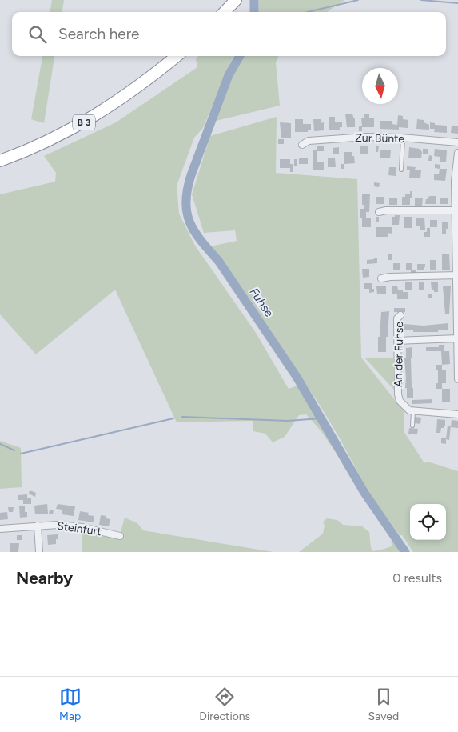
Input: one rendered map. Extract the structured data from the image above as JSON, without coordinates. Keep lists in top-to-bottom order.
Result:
{
  "streets": {
    "highway": ["B 3"],
    "street": ["Zur Bünte", "An der Fuhse", "Steinfurt"]
  },
  "water": ["Fuhse"],
  "north": "bottom",
  "page": {
    "search": "Search here",
    "heading": ["Nearby", "0 results"],
    "nav": ["Map", "Directions", "Saved"]
  }
}
